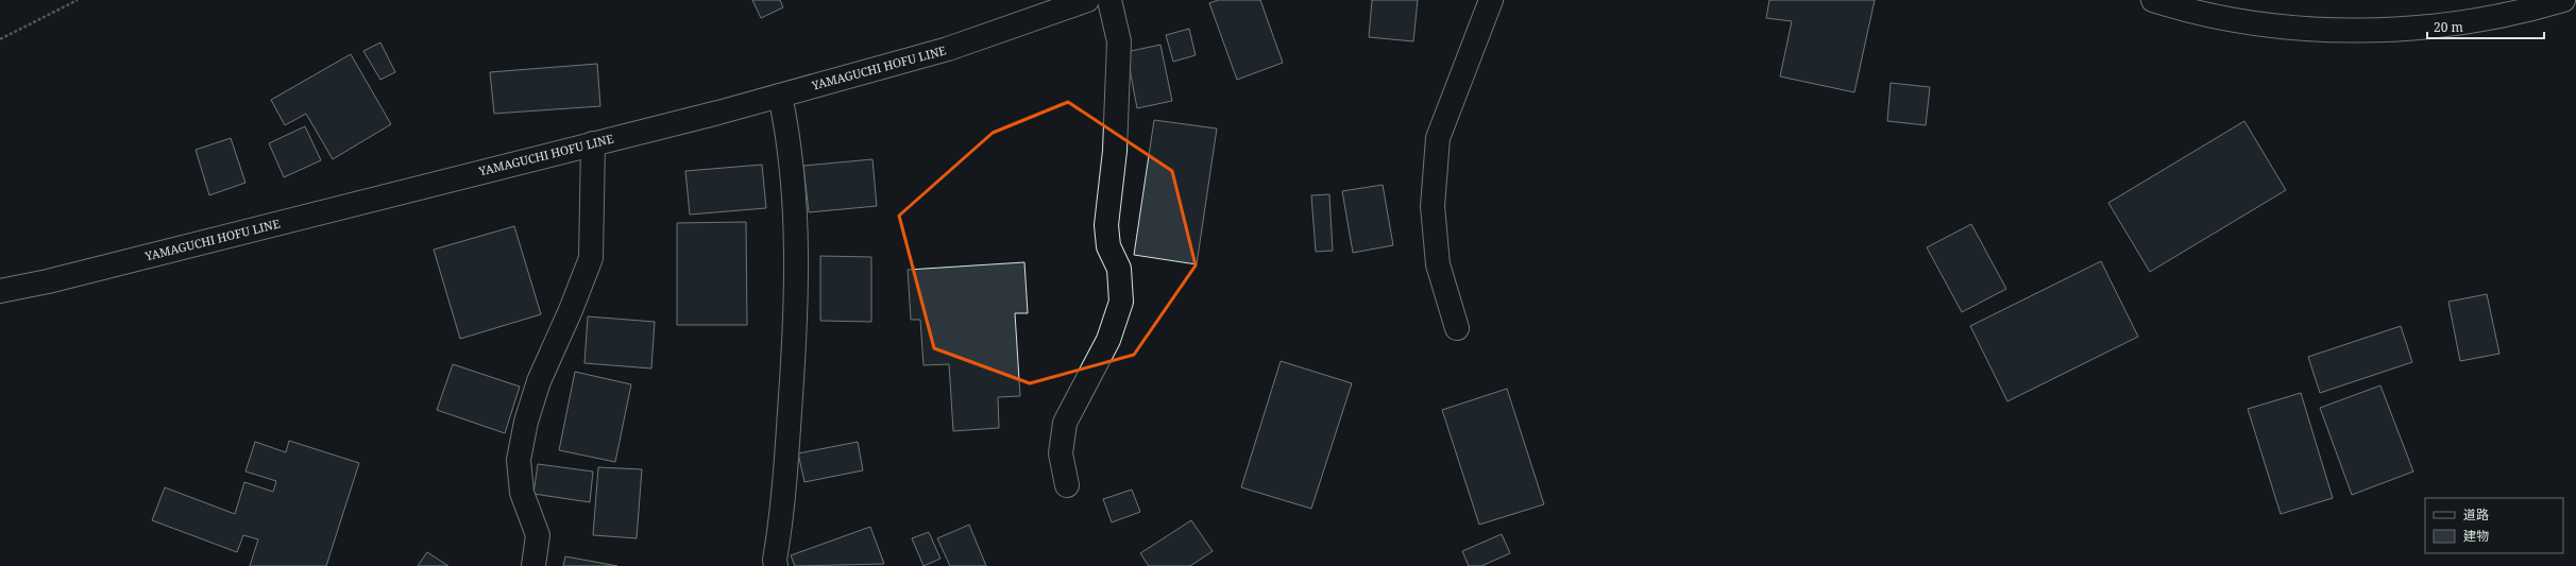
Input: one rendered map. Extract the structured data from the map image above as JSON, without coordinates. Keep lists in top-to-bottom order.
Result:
{
  "streets": {
    "street": ["YAMAGUCHI HOFU LINE"]
  },
  "legend": ["道路", "建物"],
  "scale_bar": "20 m"
}
